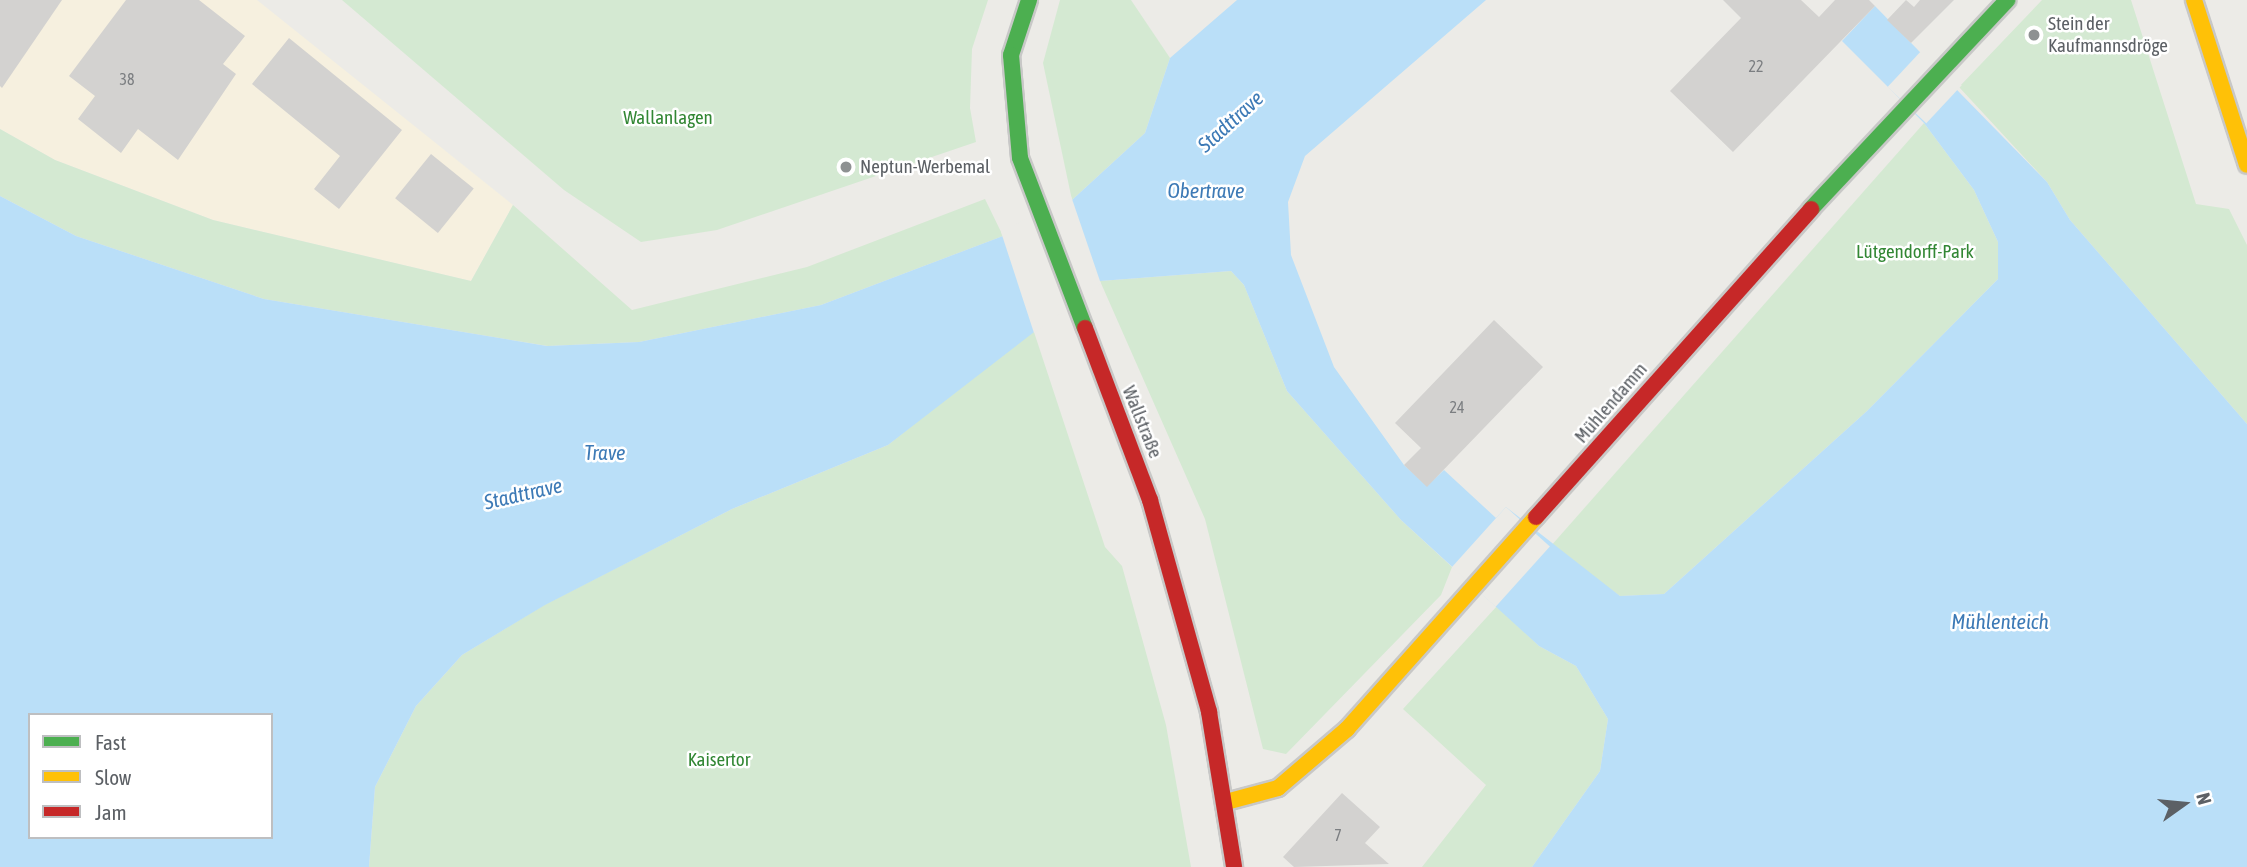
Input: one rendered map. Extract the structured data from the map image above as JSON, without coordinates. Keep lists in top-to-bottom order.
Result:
{
  "streets": {
    "street": ["Mühlendamm", "Wallstraße"]
  },
  "crossings": [
    ["Mühlendamm", "Wallstraße"]
  ],
  "water": [
    "Stadttrave",
    "Obertrave",
    "Trave",
    "Mühlenteich"
  ],
  "parks": ["Wallanlagen", "Lütgendorff-Park", "Kaisertor"],
  "places": ["Stein der Kaufmannsdröge", "Neptun-Werbemal"],
  "house_numbers": [
    "22",
    "38",
    "24",
    "7"
  ],
  "legend": ["Fast", "Slow", "Jam"],
  "north": "right"
}
